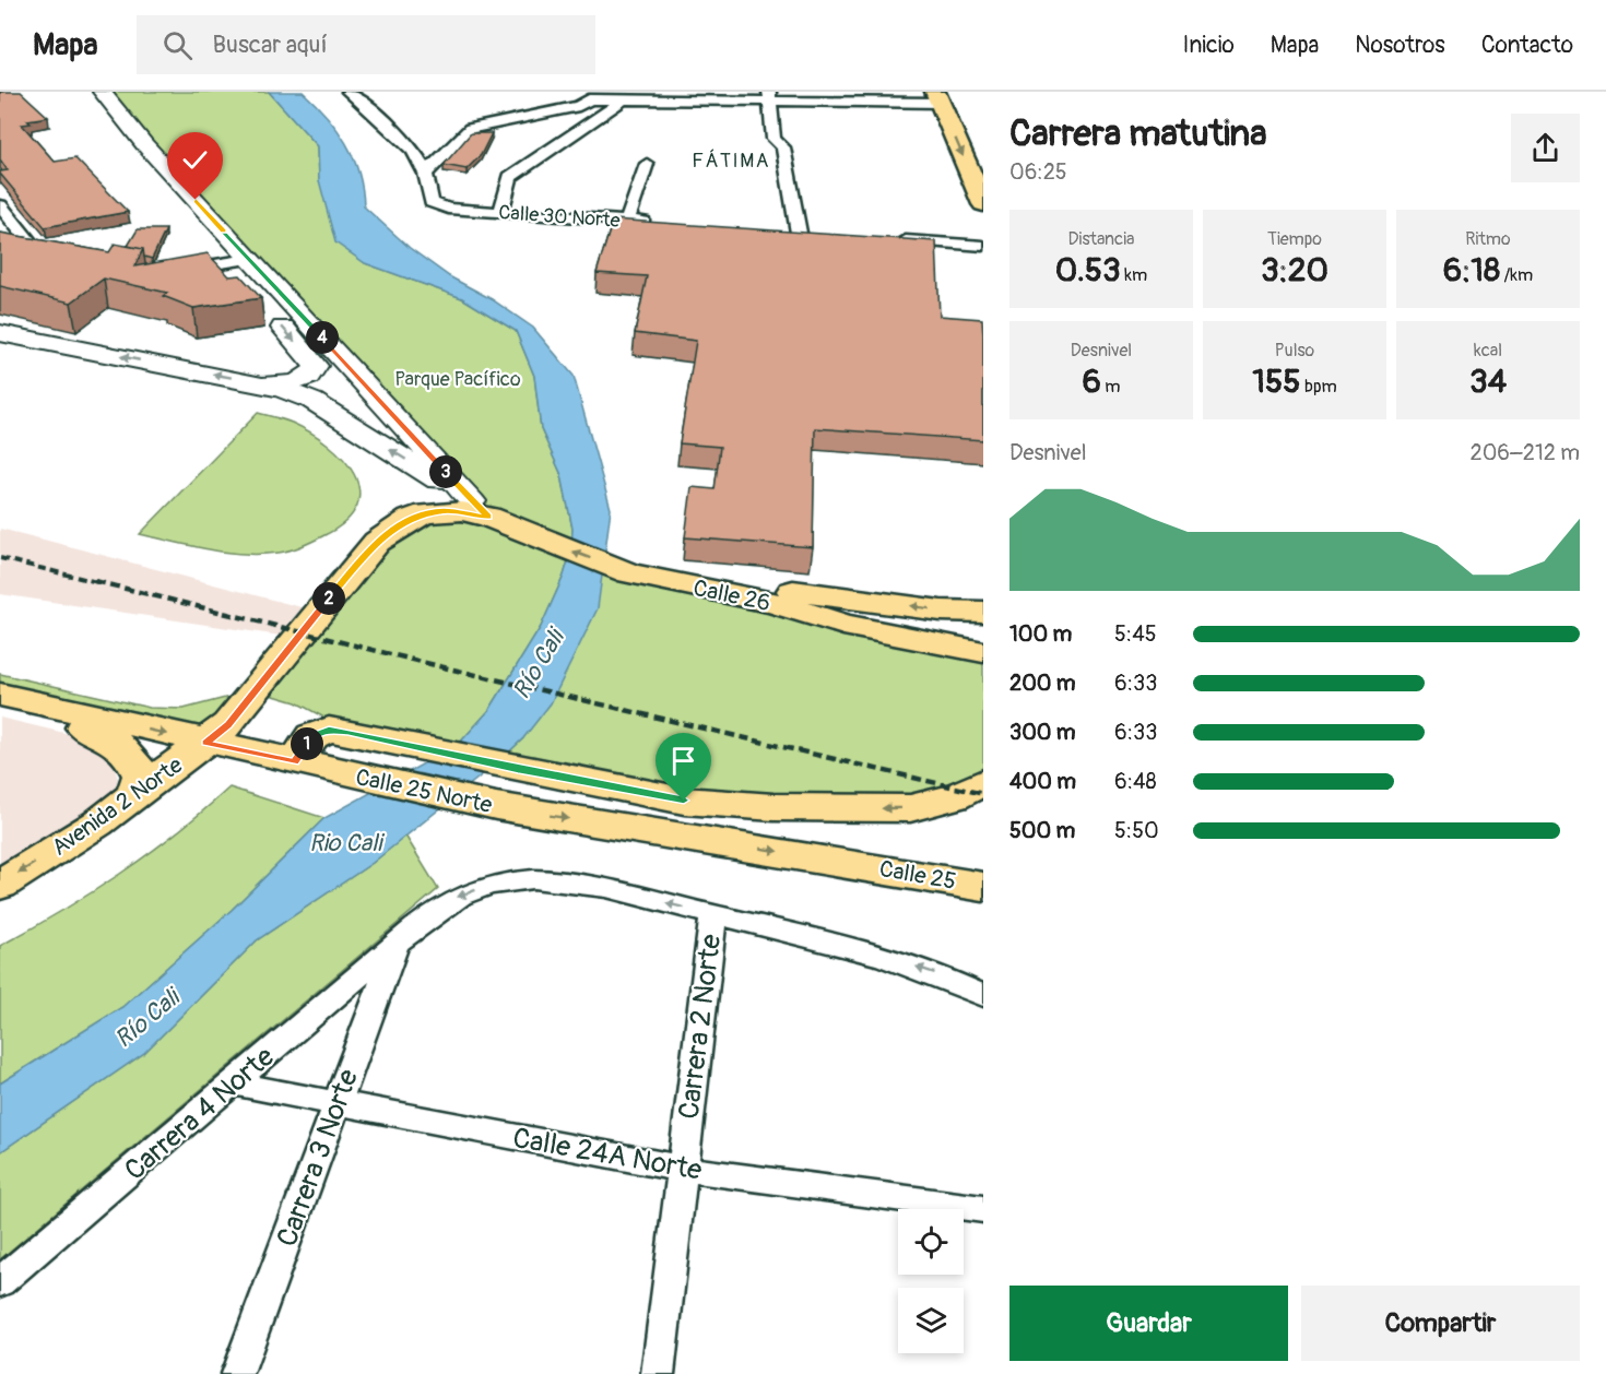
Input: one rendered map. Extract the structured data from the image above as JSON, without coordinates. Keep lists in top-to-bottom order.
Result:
{
  "streets": {
    "main road": [
      "Calle 26",
      "Calle 25 Norte",
      "Avenida 2 Norte",
      "Calle 25"
    ],
    "street": [
      "Calle 30 Norte",
      "Carrera 2 Norte",
      "Carrera 4 Norte",
      "Calle 24A Norte",
      "Carrera 3 Norte"
    ]
  },
  "crossings": [
    ["Calle 26", "Avenida 2 Norte"],
    ["Calle 25 Norte", "Avenida 2 Norte"],
    ["Calle 25 Norte", "Calle 25"],
    ["Carrera 2 Norte", "Calle 24A Norte"],
    ["Carrera 4 Norte", "Calle 24A Norte"],
    ["Carrera 4 Norte", "Carrera 3 Norte"],
    ["Calle 24A Norte", "Carrera 3 Norte"]
  ],
  "districts": ["FÁTIMA"],
  "water": ["Río Cali", "Rio Cali"],
  "parks": ["Parque Pacífico"],
  "page": {
    "header": "Mapa",
    "search": "Buscar aquí",
    "nav": [
      "Inicio",
      "Mapa",
      "Nosotros",
      "Contacto"
    ],
    "heading": ["Carrera matutina", "06:25"],
    "stats": [
      ["Distancia", "0.53 km"],
      ["Tiempo", "3:20"],
      ["Ritmo", "6:18 /km"],
      ["Desnivel", "6 m"],
      ["Pulso", "155 bpm"],
      ["kcal", "34"]
    ],
    "pins": [
      "4",
      "3",
      "2",
      "1"
    ],
    "chart": ["Desnivel", "206–212 m"],
    "list": [
      {
        "name": "100 m",
        "note": "5:45"
      },
      {
        "name": "200 m",
        "note": "6:33"
      },
      {
        "name": "300 m",
        "note": "6:33"
      },
      {
        "name": "400 m",
        "note": "6:48"
      },
      {
        "name": "500 m",
        "note": "5:50"
      }
    ],
    "buttons": ["Guardar", "Compartir"]
  }
}
